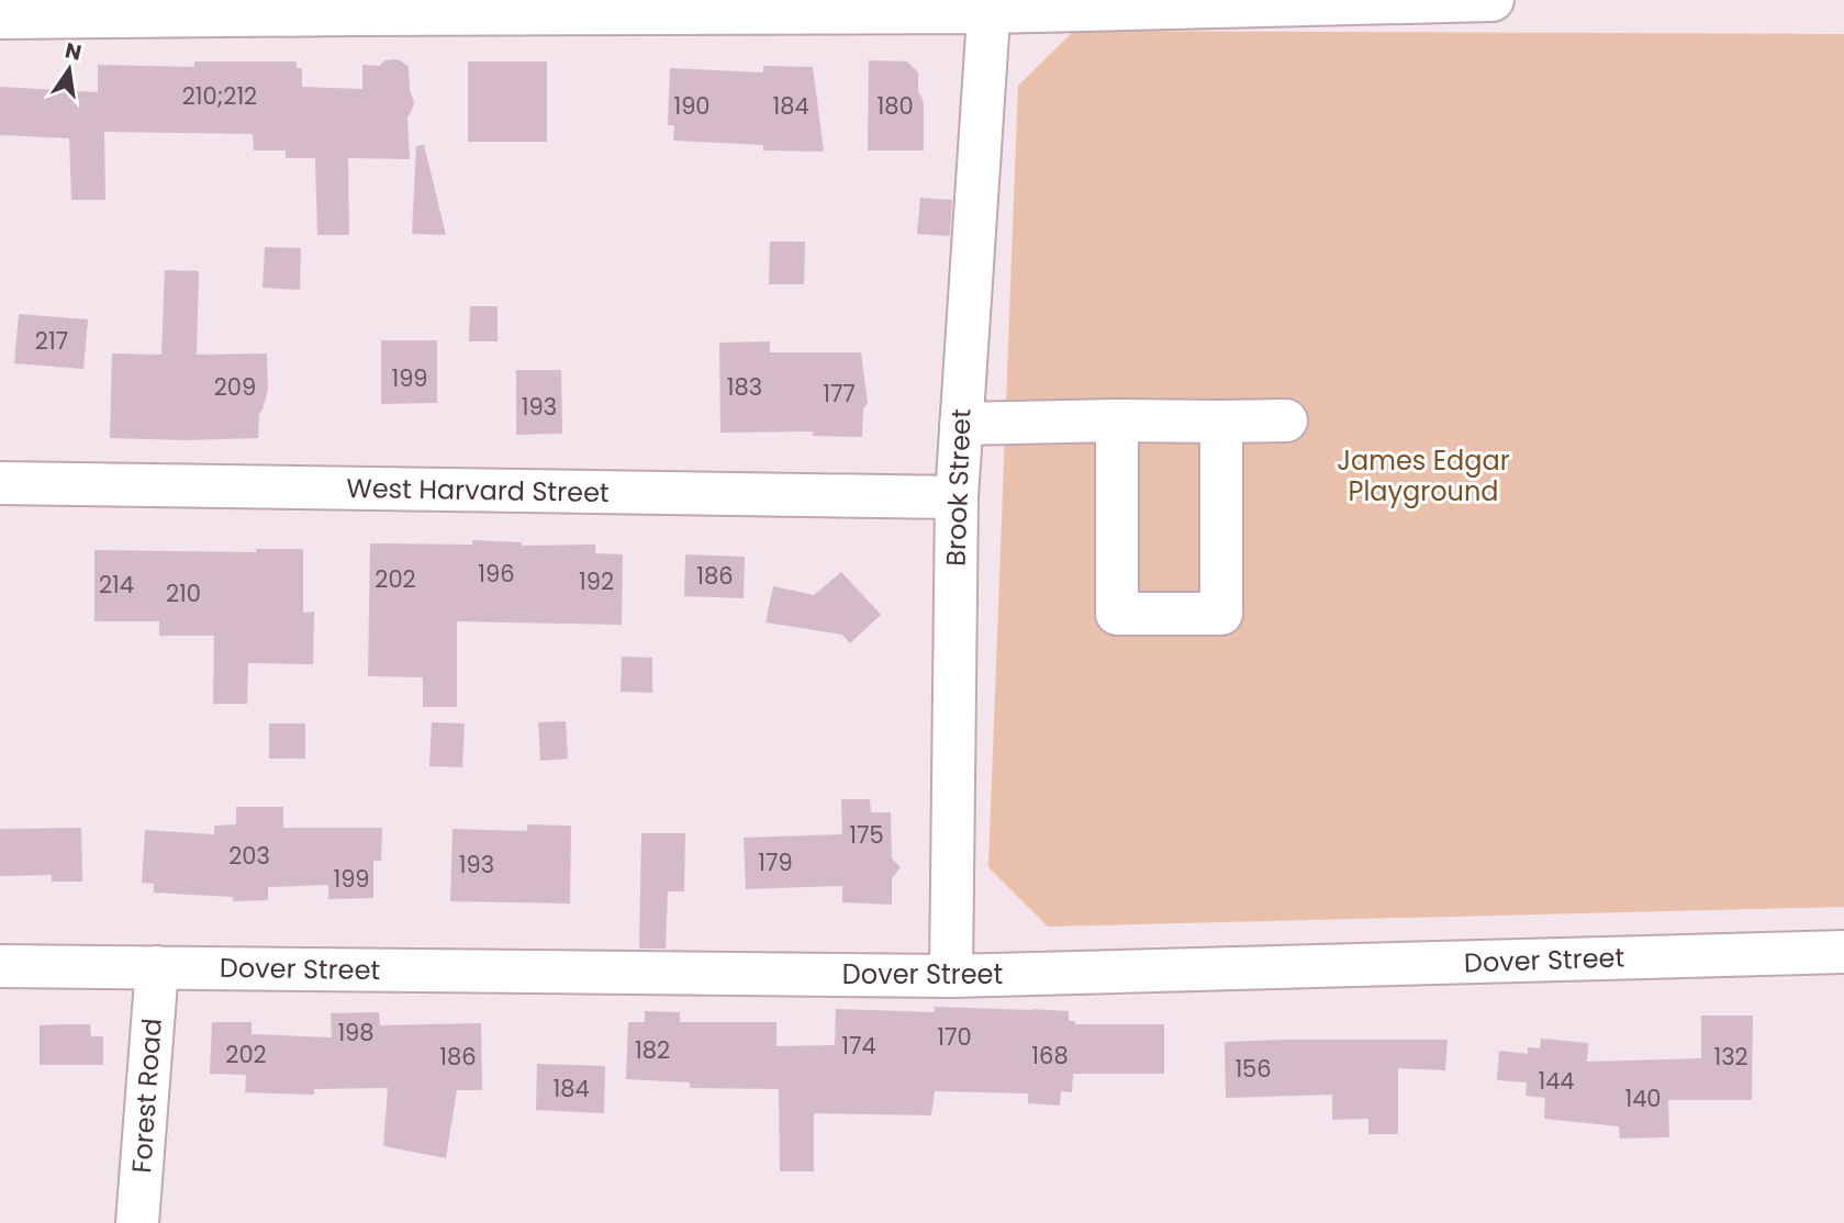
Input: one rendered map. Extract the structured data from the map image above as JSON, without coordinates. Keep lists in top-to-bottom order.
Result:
{
  "streets": {
    "street": [
      "Brook Street",
      "West Harvard Street",
      "Dover Street",
      "Forest Road"
    ]
  },
  "crossings": [
    ["Brook Street", "West Harvard Street"],
    ["Brook Street", "Dover Street"],
    ["Dover Street", "Forest Road"]
  ],
  "parks": ["James Edgar Playground"],
  "house_numbers": [
    "210;212",
    "190",
    "184",
    "180",
    "217",
    "199",
    "209",
    "183",
    "177",
    "193",
    "196",
    "186",
    "202",
    "192",
    "214",
    "210",
    "175",
    "203",
    "179",
    "193",
    "199",
    "198",
    "170",
    "174",
    "182",
    "202",
    "168",
    "186",
    "132",
    "156",
    "144",
    "184",
    "140"
  ],
  "north": "top"
}
